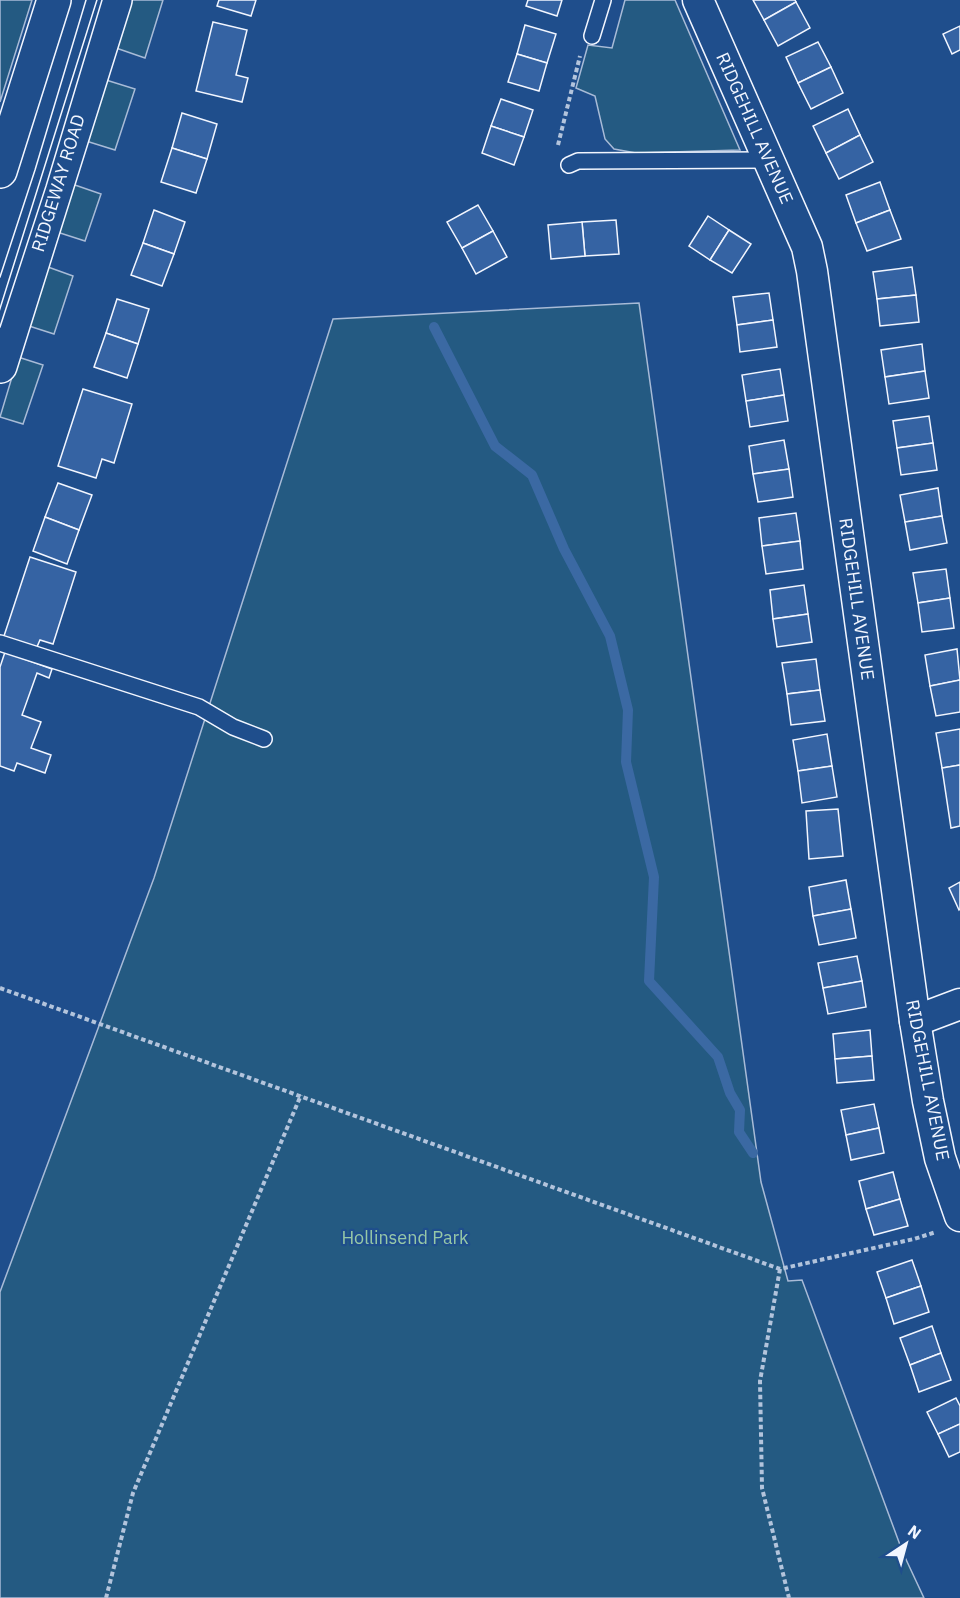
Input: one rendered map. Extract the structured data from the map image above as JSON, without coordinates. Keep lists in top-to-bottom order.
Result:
{
  "streets": {
    "highway": ["RIDGEWAY ROAD"],
    "street": ["RIDGEHILL AVENUE"]
  },
  "parks": ["Hollinsend Park"],
  "north": "top right"
}
